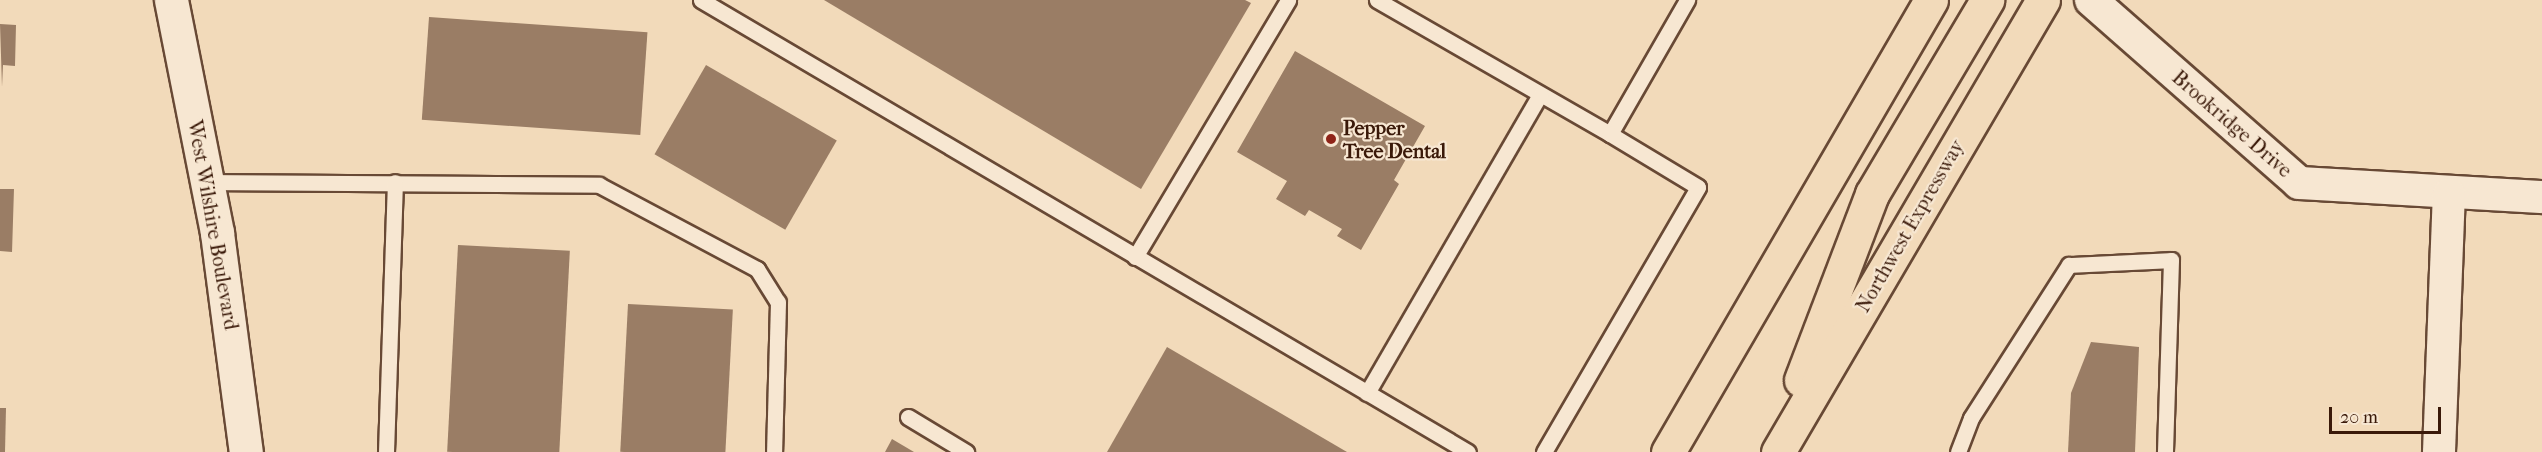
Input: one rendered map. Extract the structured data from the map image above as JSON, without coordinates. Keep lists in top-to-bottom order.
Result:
{
  "streets": {
    "highway": ["Northwest Expressway"],
    "main road": ["West Wilshire Boulevard"],
    "street": ["Brookridge Drive"]
  },
  "places": ["Pepper Tree Dental"],
  "scale_bar": "20 m"
}
